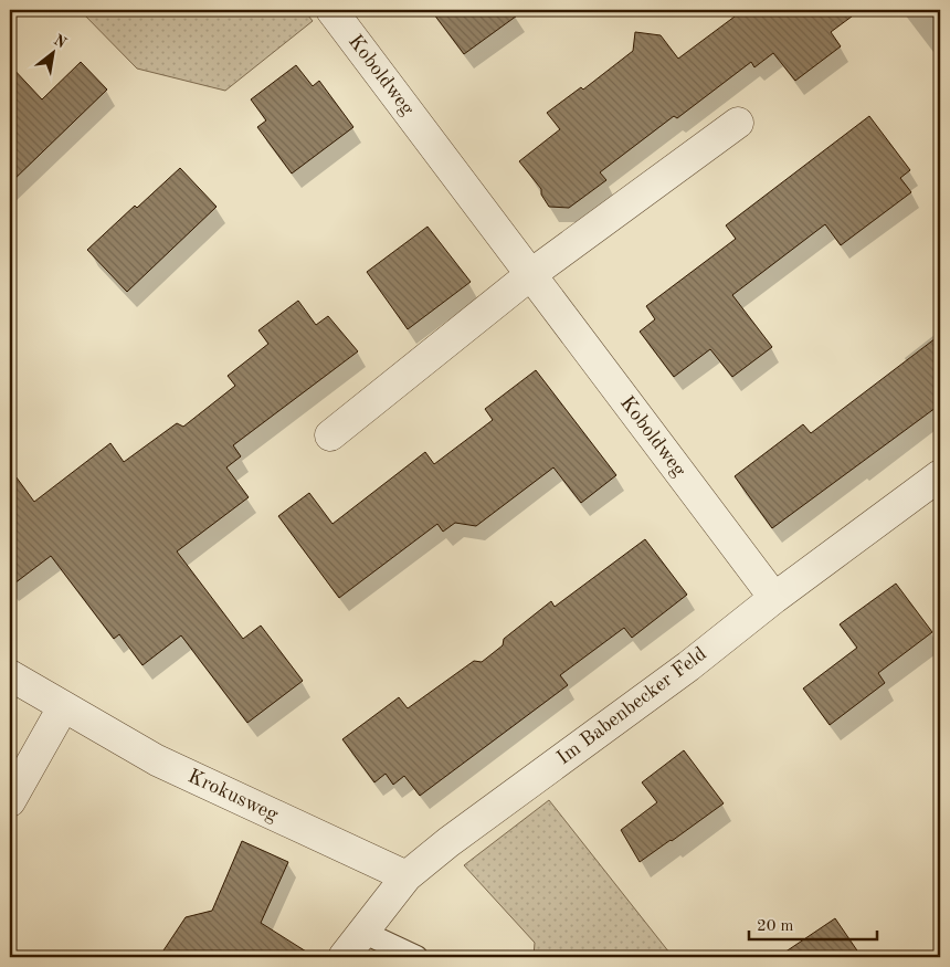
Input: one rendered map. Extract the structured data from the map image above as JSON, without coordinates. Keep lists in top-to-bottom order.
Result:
{
  "streets": {
    "street": ["Koboldweg", "Im Babenbecker Feld", "Krokusweg"]
  },
  "crossings": [
    ["Koboldweg", "Im Babenbecker Feld"],
    ["Im Babenbecker Feld", "Krokusweg"]
  ],
  "scale_bar": "20 m",
  "north": "top right"
}
